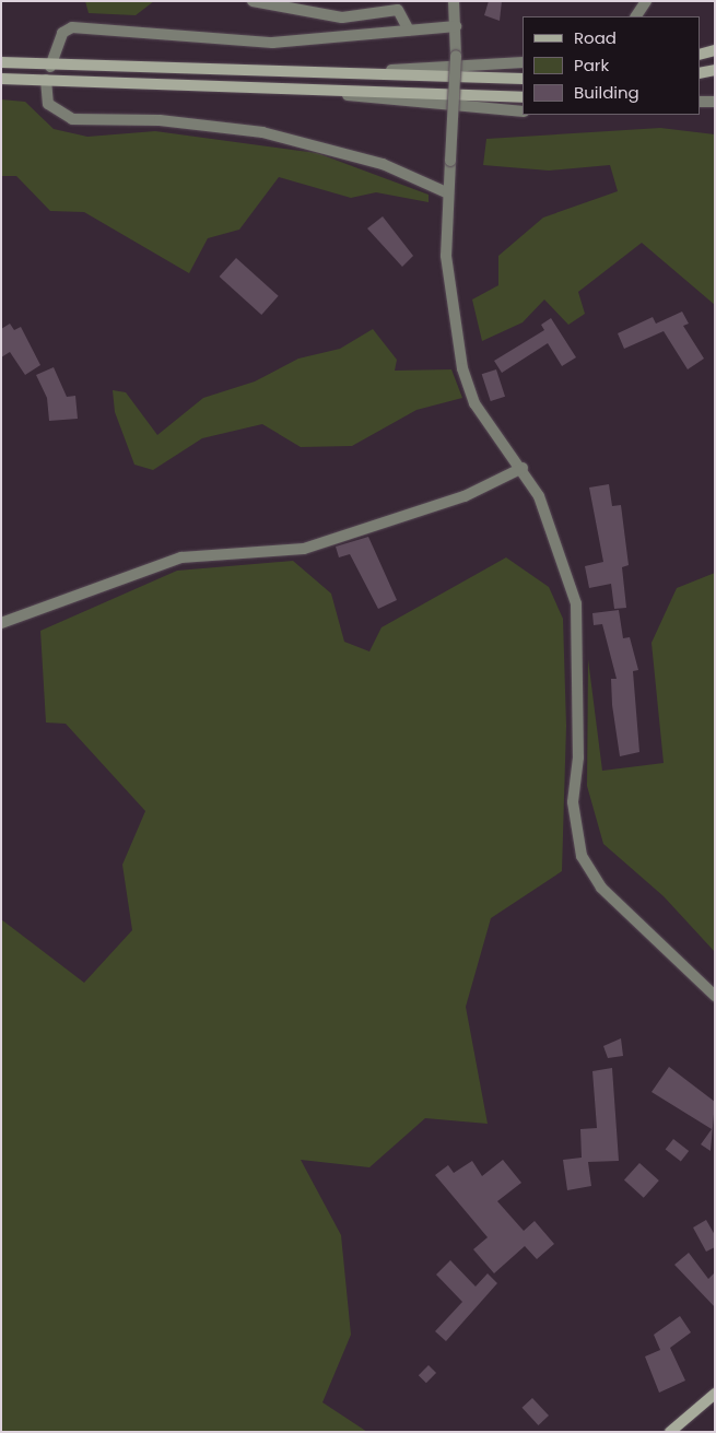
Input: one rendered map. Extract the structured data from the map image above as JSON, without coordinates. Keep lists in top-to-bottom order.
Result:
{
  "legend": ["Road", "Park", "Building"]
}
